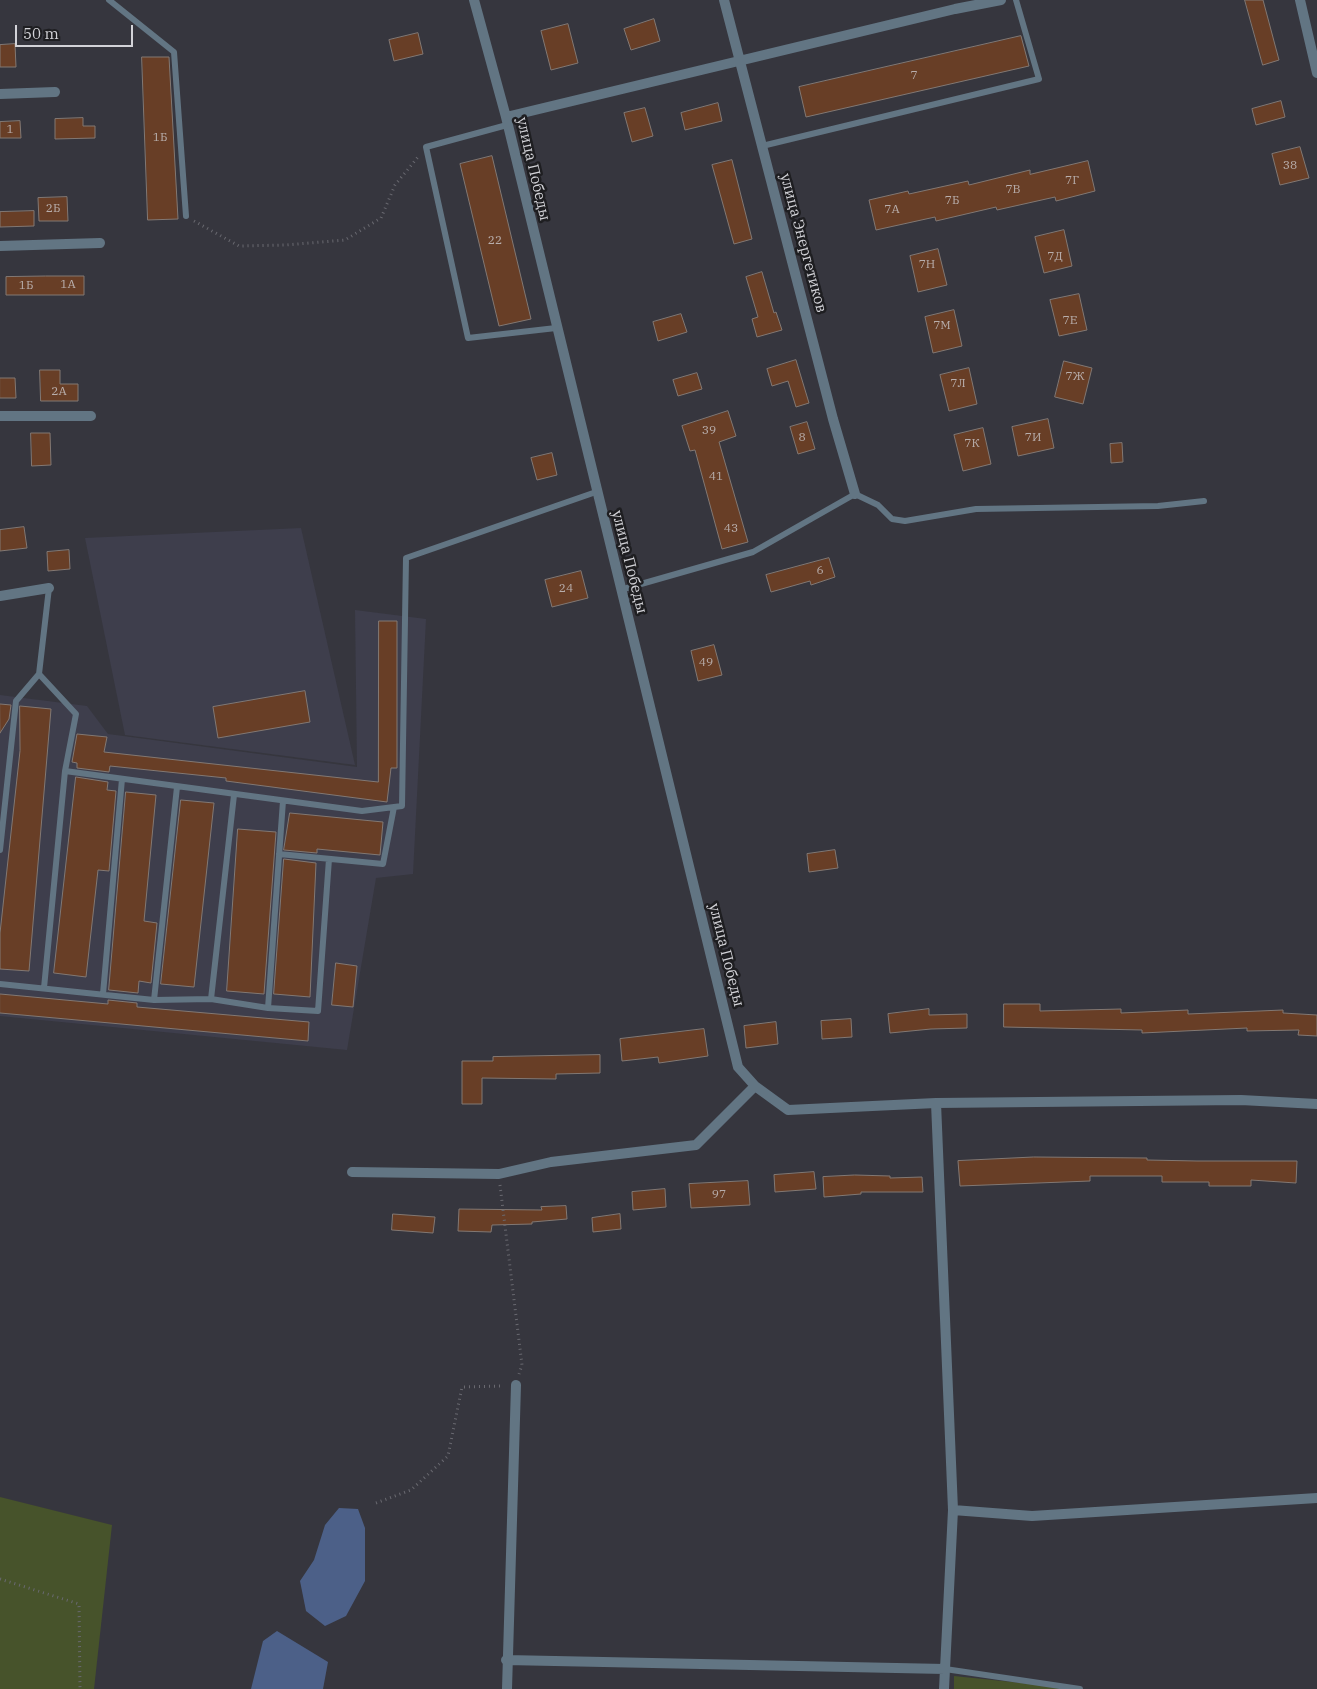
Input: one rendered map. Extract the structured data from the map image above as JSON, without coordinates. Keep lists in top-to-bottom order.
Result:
{
  "streets": {
    "street": ["улица Победы", "улица Энергетиков"]
  },
  "house_numbers": [
    "7",
    "1",
    "1Б",
    "38",
    "7Г",
    "7В",
    "7Б",
    "2Б",
    "7А",
    "22",
    "7Д",
    "7Н",
    "1А",
    "1Б",
    "7Е",
    "7М",
    "7Ж",
    "7Л",
    "2А",
    "39",
    "8",
    "7И",
    "7К",
    "41",
    "43",
    "6",
    "24",
    "49",
    "97"
  ],
  "scale_bar": "50 m"
}
